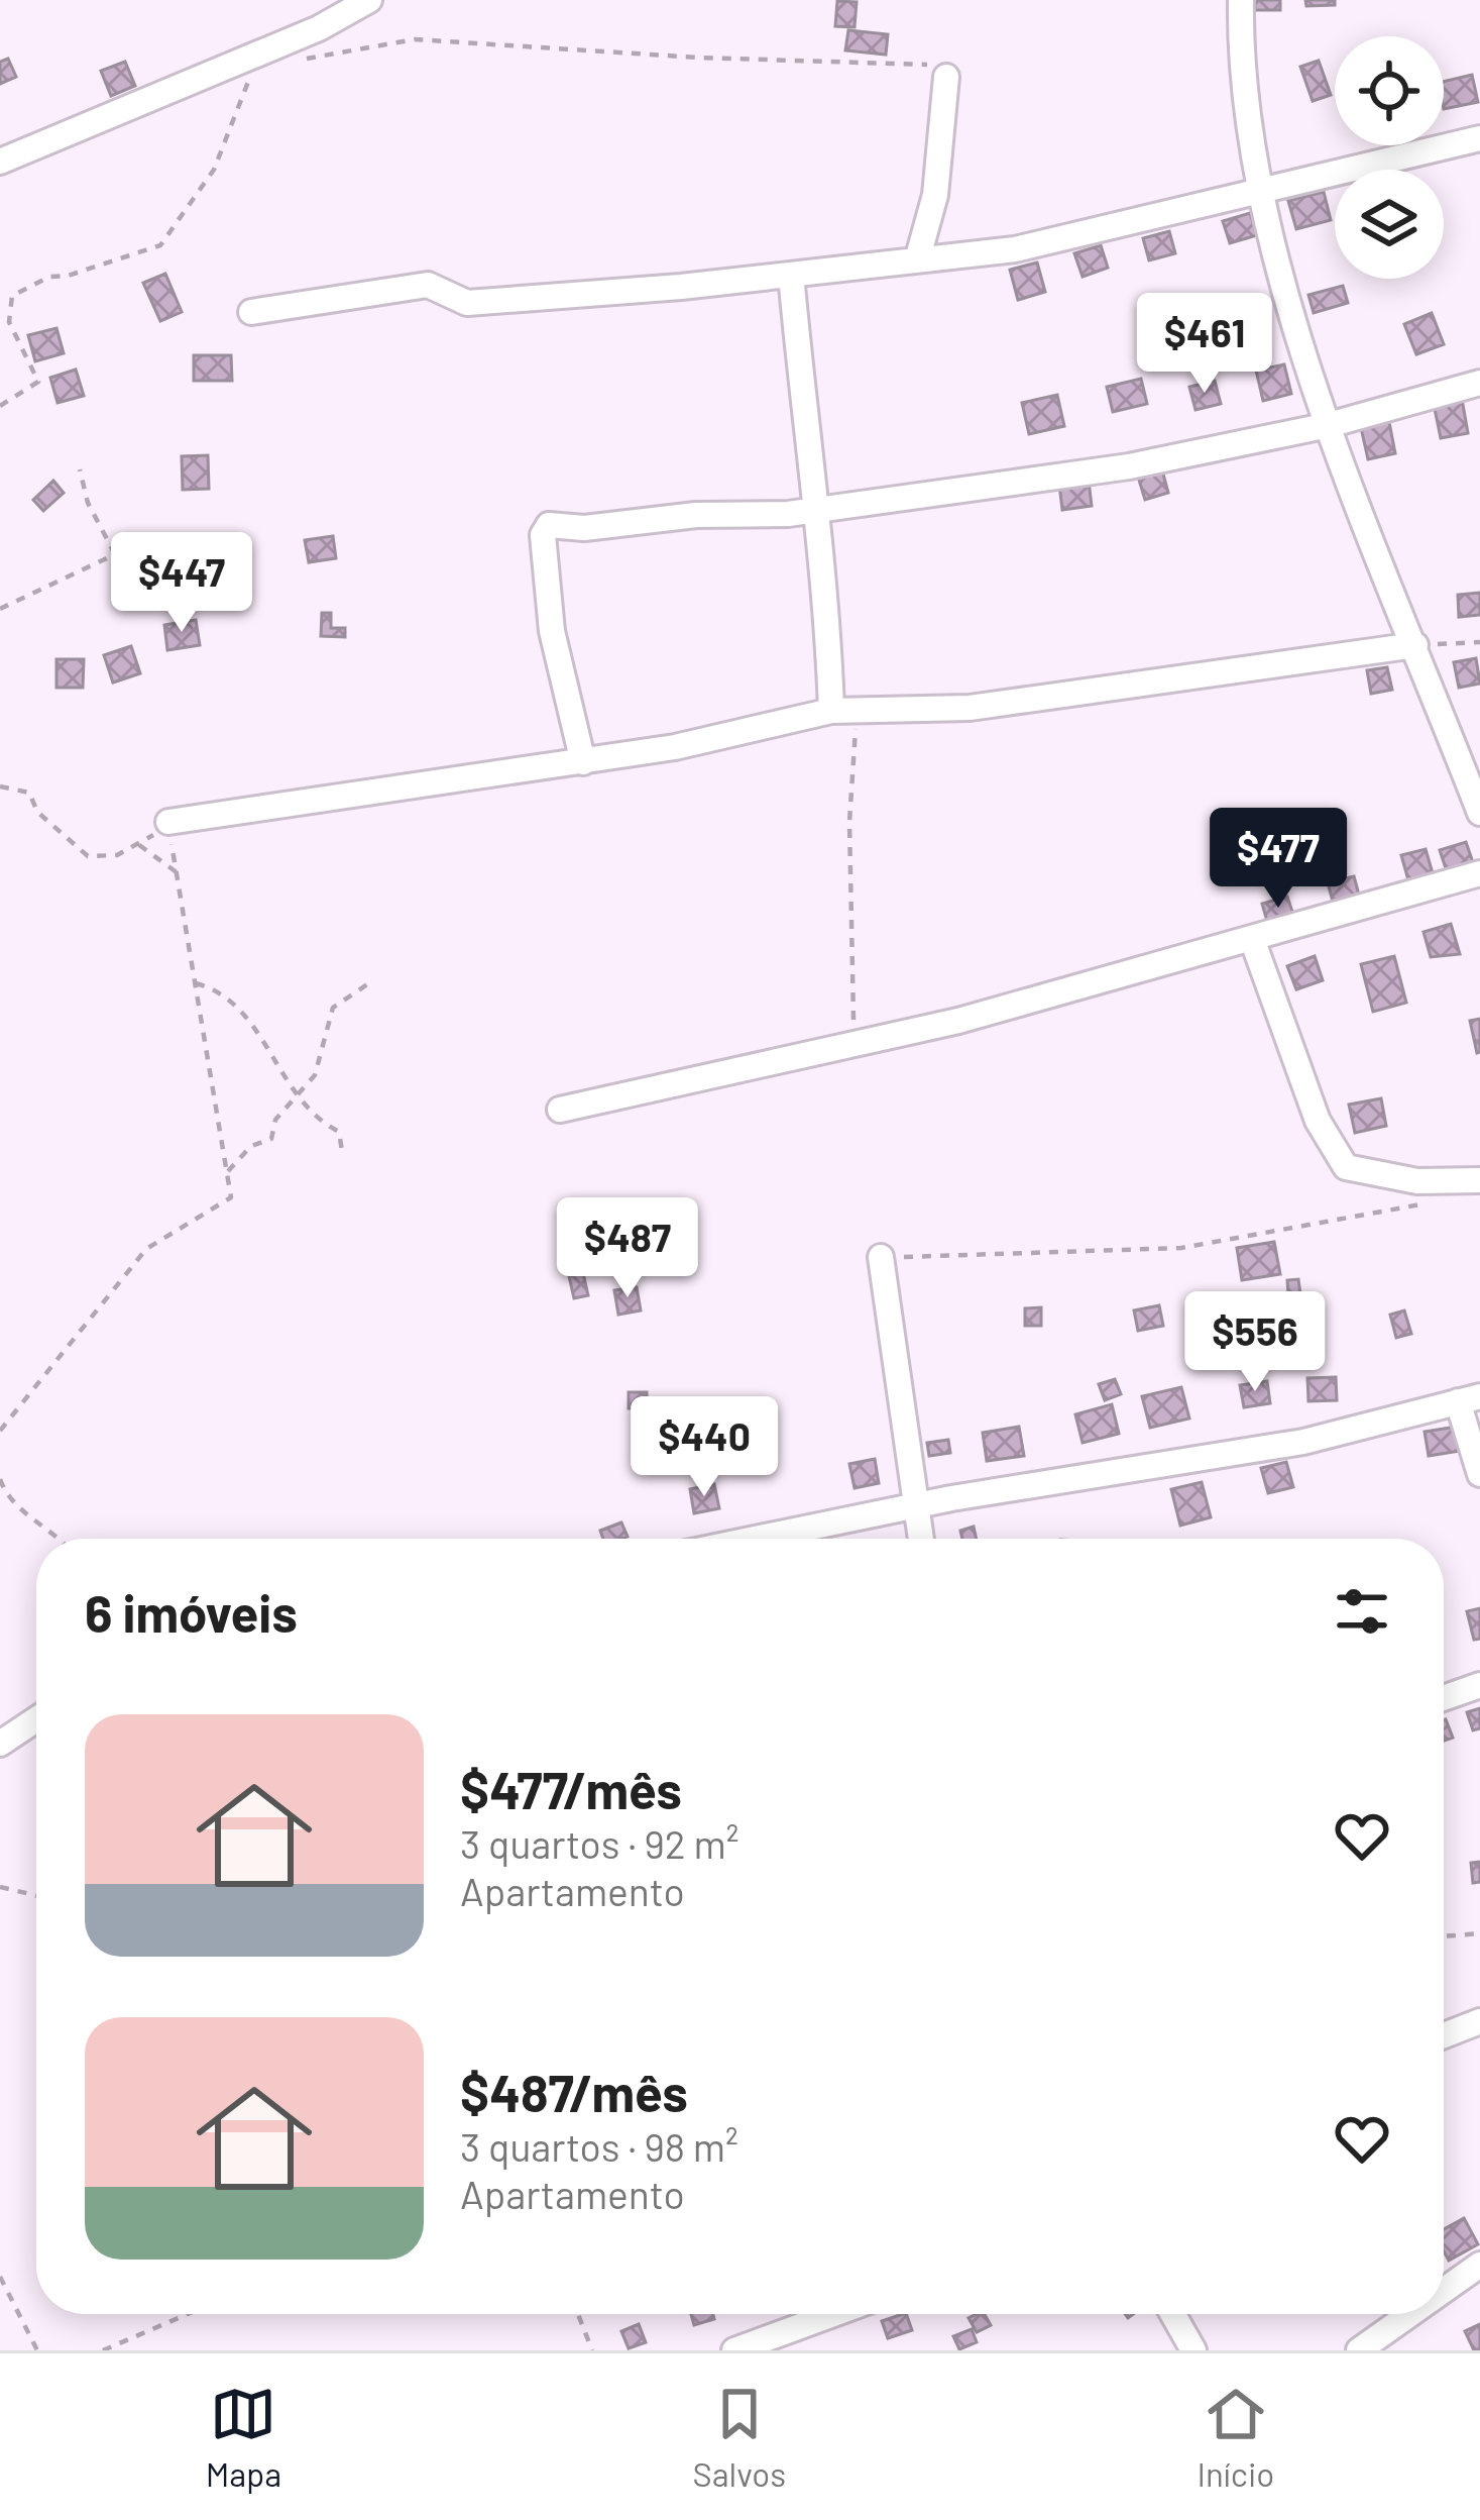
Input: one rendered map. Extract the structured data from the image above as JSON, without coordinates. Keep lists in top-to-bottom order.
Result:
{
  "page": {
    "price": [
      "$461",
      "$447",
      "$477",
      "$487",
      "$556",
      "$440"
    ],
    "heading": "6 imóveis",
    "list": [
      {
        "name": "$477/mês",
        "note": "3 quartos · 92 m² · Apartamento"
      },
      {
        "name": "$487/mês",
        "note": "3 quartos · 98 m² · Apartamento"
      }
    ],
    "tabs": ["Mapa", "Salvos", "Início"]
  }
}
